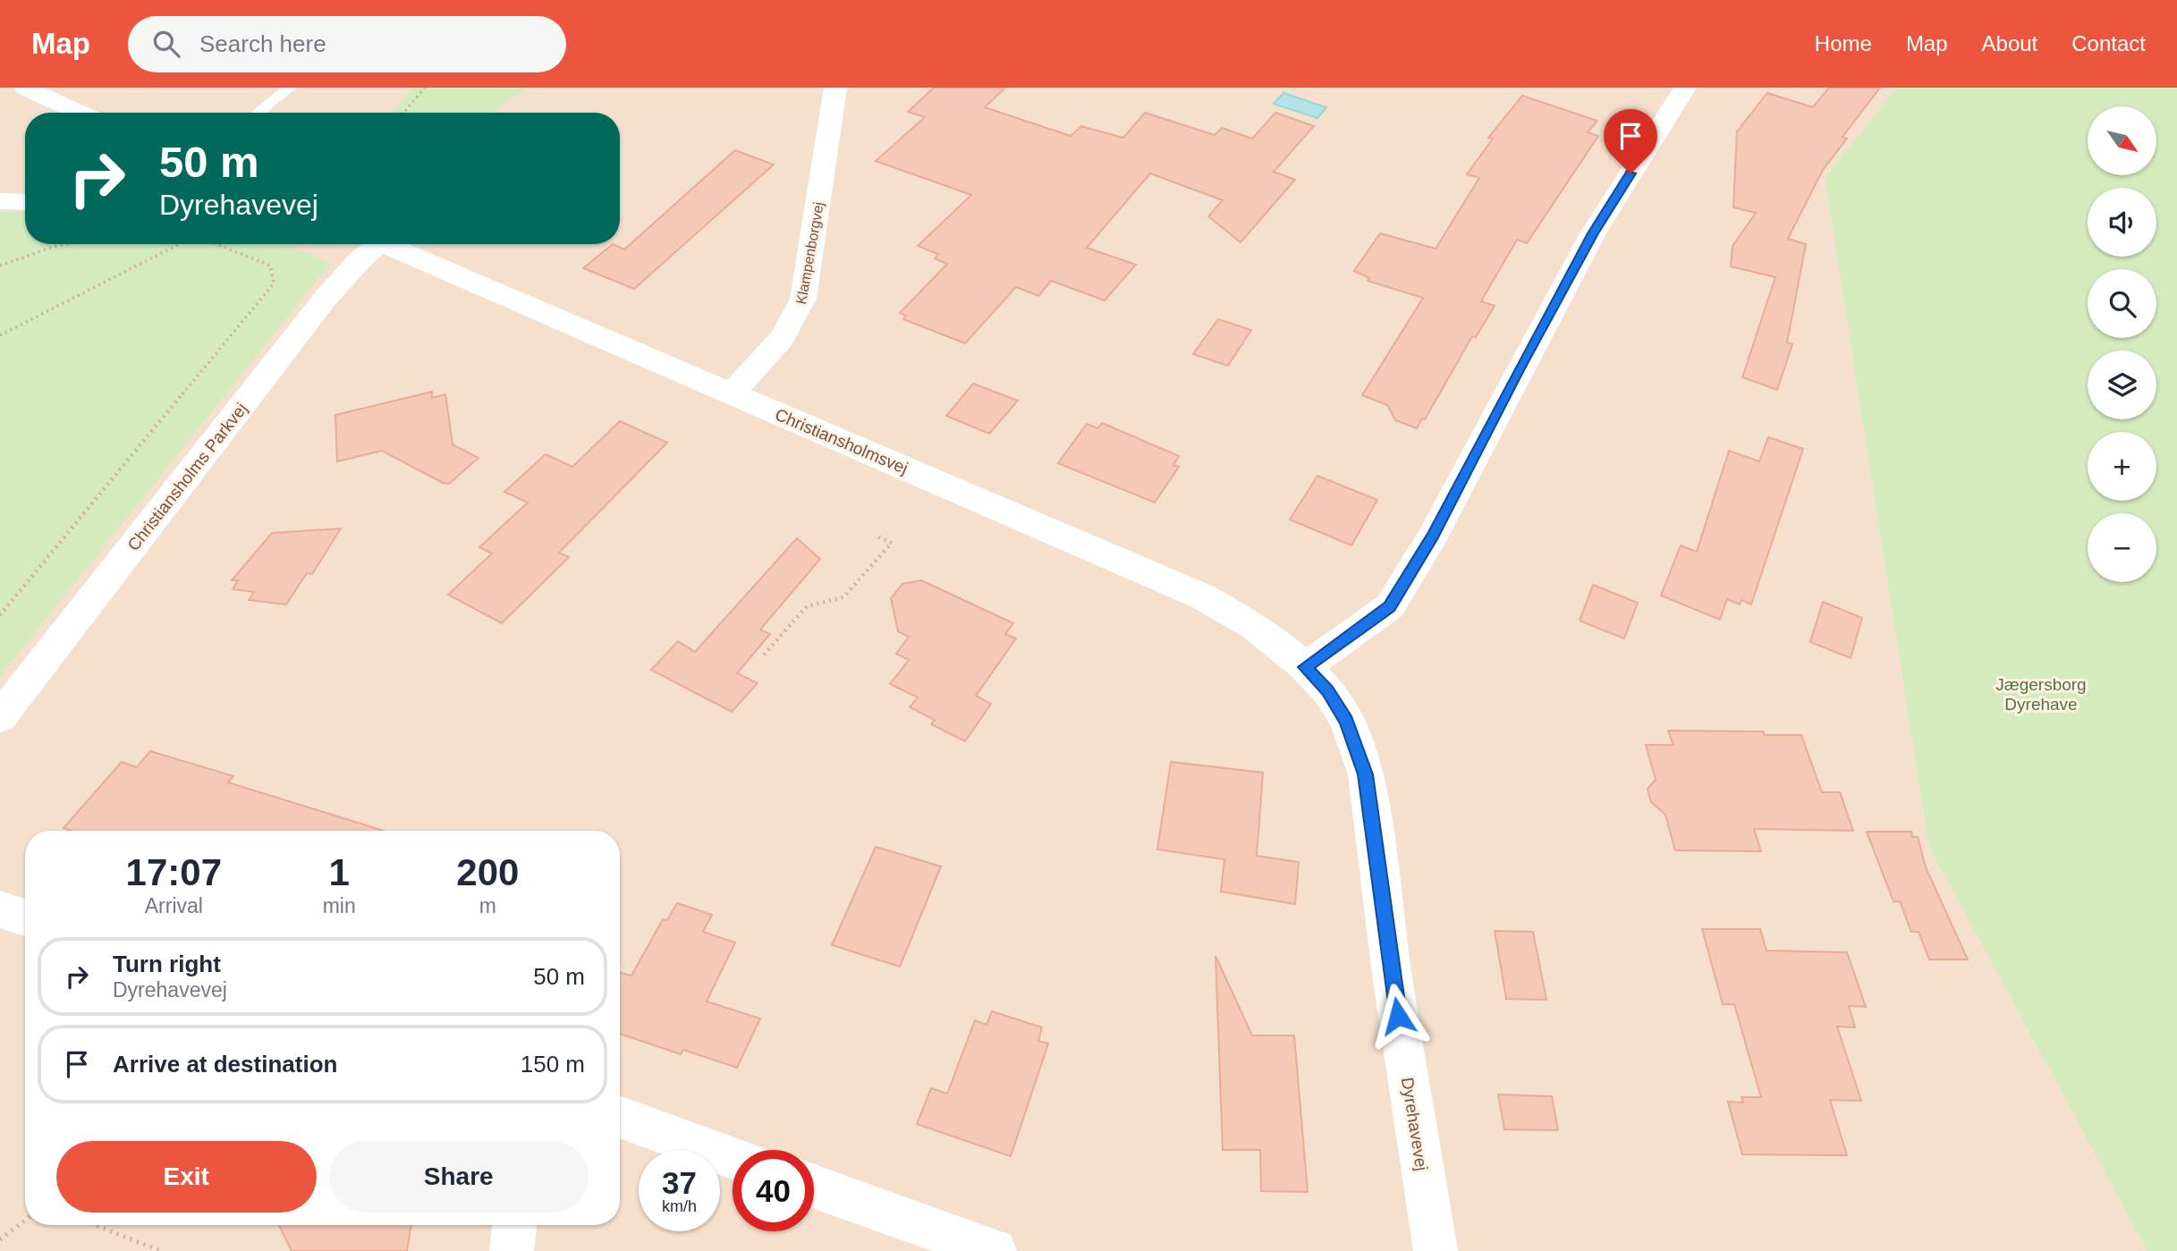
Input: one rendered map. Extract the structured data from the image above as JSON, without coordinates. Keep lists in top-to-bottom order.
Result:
{
  "streets": {
    "street": [
      "Klampenborgvej",
      "Christiansholmsvej",
      "Christiansholms Parkvej",
      "Dyrehavevej"
    ]
  },
  "crossings": [
    ["Klampenborgvej", "Christiansholmsvej"],
    ["Christiansholmsvej", "Dyrehavevej"]
  ],
  "parks": ["Jægersborg Dyrehave"],
  "north": "bottom right",
  "page": {
    "header": "Map",
    "search": "Search here",
    "nav": [
      "Home",
      "Map",
      "About",
      "Contact"
    ],
    "map_buttons": ["+", "−"],
    "turn": ["50 m", "Dyrehavevej"],
    "eta": [
      "17:07",
      "Arrival",
      "1",
      "min",
      "200",
      "m"
    ],
    "list": [
      {
        "name": "Turn right",
        "note": "Dyrehavevej",
        "value": "50 m"
      },
      {
        "name": "Arrive at destination",
        "value": "150 m"
      }
    ],
    "buttons": ["Exit", "Share"],
    "speed": "37 km/h",
    "limit": "40"
  }
}
